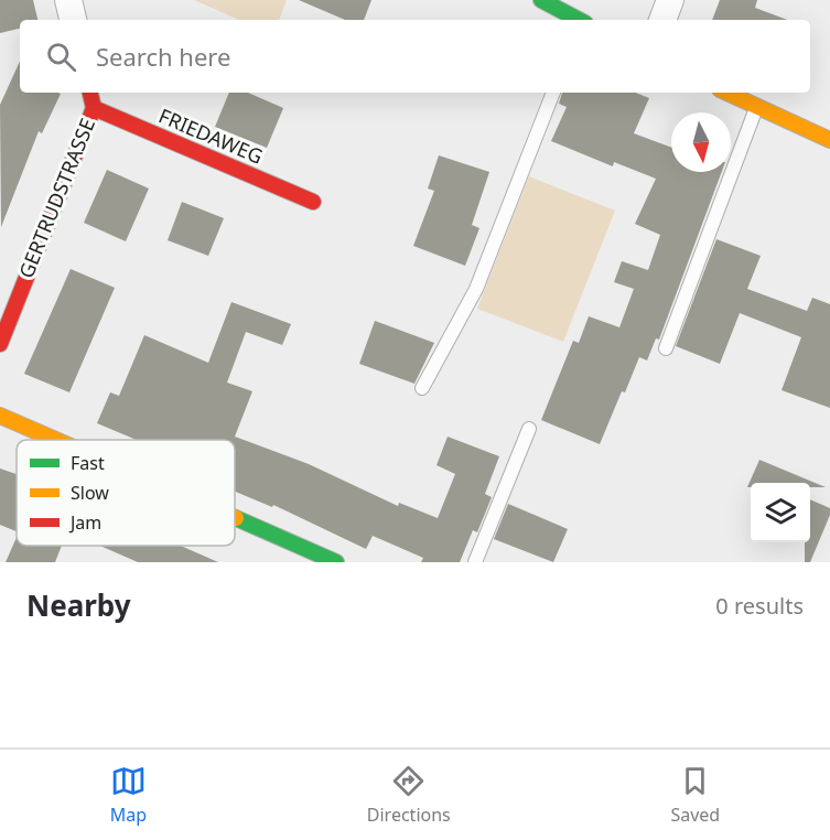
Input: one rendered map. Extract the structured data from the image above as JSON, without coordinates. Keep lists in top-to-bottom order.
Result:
{
  "streets": {
    "street": ["FRIEDAWEG", "GERTRUDSTRASSE"]
  },
  "crossings": [
    ["FRIEDAWEG", "GERTRUDSTRASSE"]
  ],
  "legend": ["Fast", "Slow", "Jam"],
  "north": "bottom",
  "page": {
    "search": "Search here",
    "heading": ["Nearby", "0 results"],
    "nav": ["Map", "Directions", "Saved"]
  }
}
